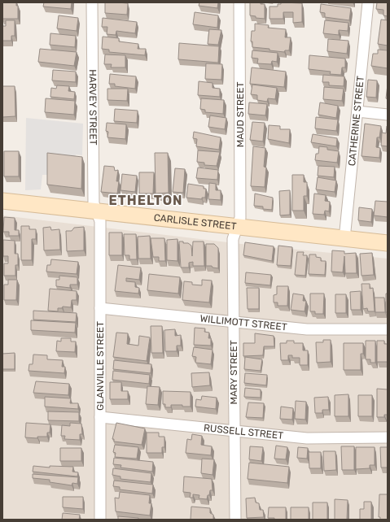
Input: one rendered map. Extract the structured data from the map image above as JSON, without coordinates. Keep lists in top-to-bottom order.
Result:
{
  "streets": {
    "street": [
      "HARVEY STREET",
      "MAUD STREET",
      "CATHERINE STREET",
      "CARLISLE STREET",
      "WILLIMOTT STREET",
      "GLANVILLE STREET",
      "MARY STREET",
      "RUSSELL STREET"
    ]
  },
  "crossings": [
    ["HARVEY STREET", "CARLISLE STREET"],
    ["HARVEY STREET", "GLANVILLE STREET"],
    ["MAUD STREET", "CARLISLE STREET"],
    ["MAUD STREET", "MARY STREET"],
    ["CATHERINE STREET", "CARLISLE STREET"],
    ["CARLISLE STREET", "GLANVILLE STREET"],
    ["CARLISLE STREET", "MARY STREET"],
    ["WILLIMOTT STREET", "GLANVILLE STREET"],
    ["WILLIMOTT STREET", "MARY STREET"],
    ["GLANVILLE STREET", "RUSSELL STREET"],
    ["MARY STREET", "RUSSELL STREET"]
  ],
  "districts": ["ETHELTON"]
}
